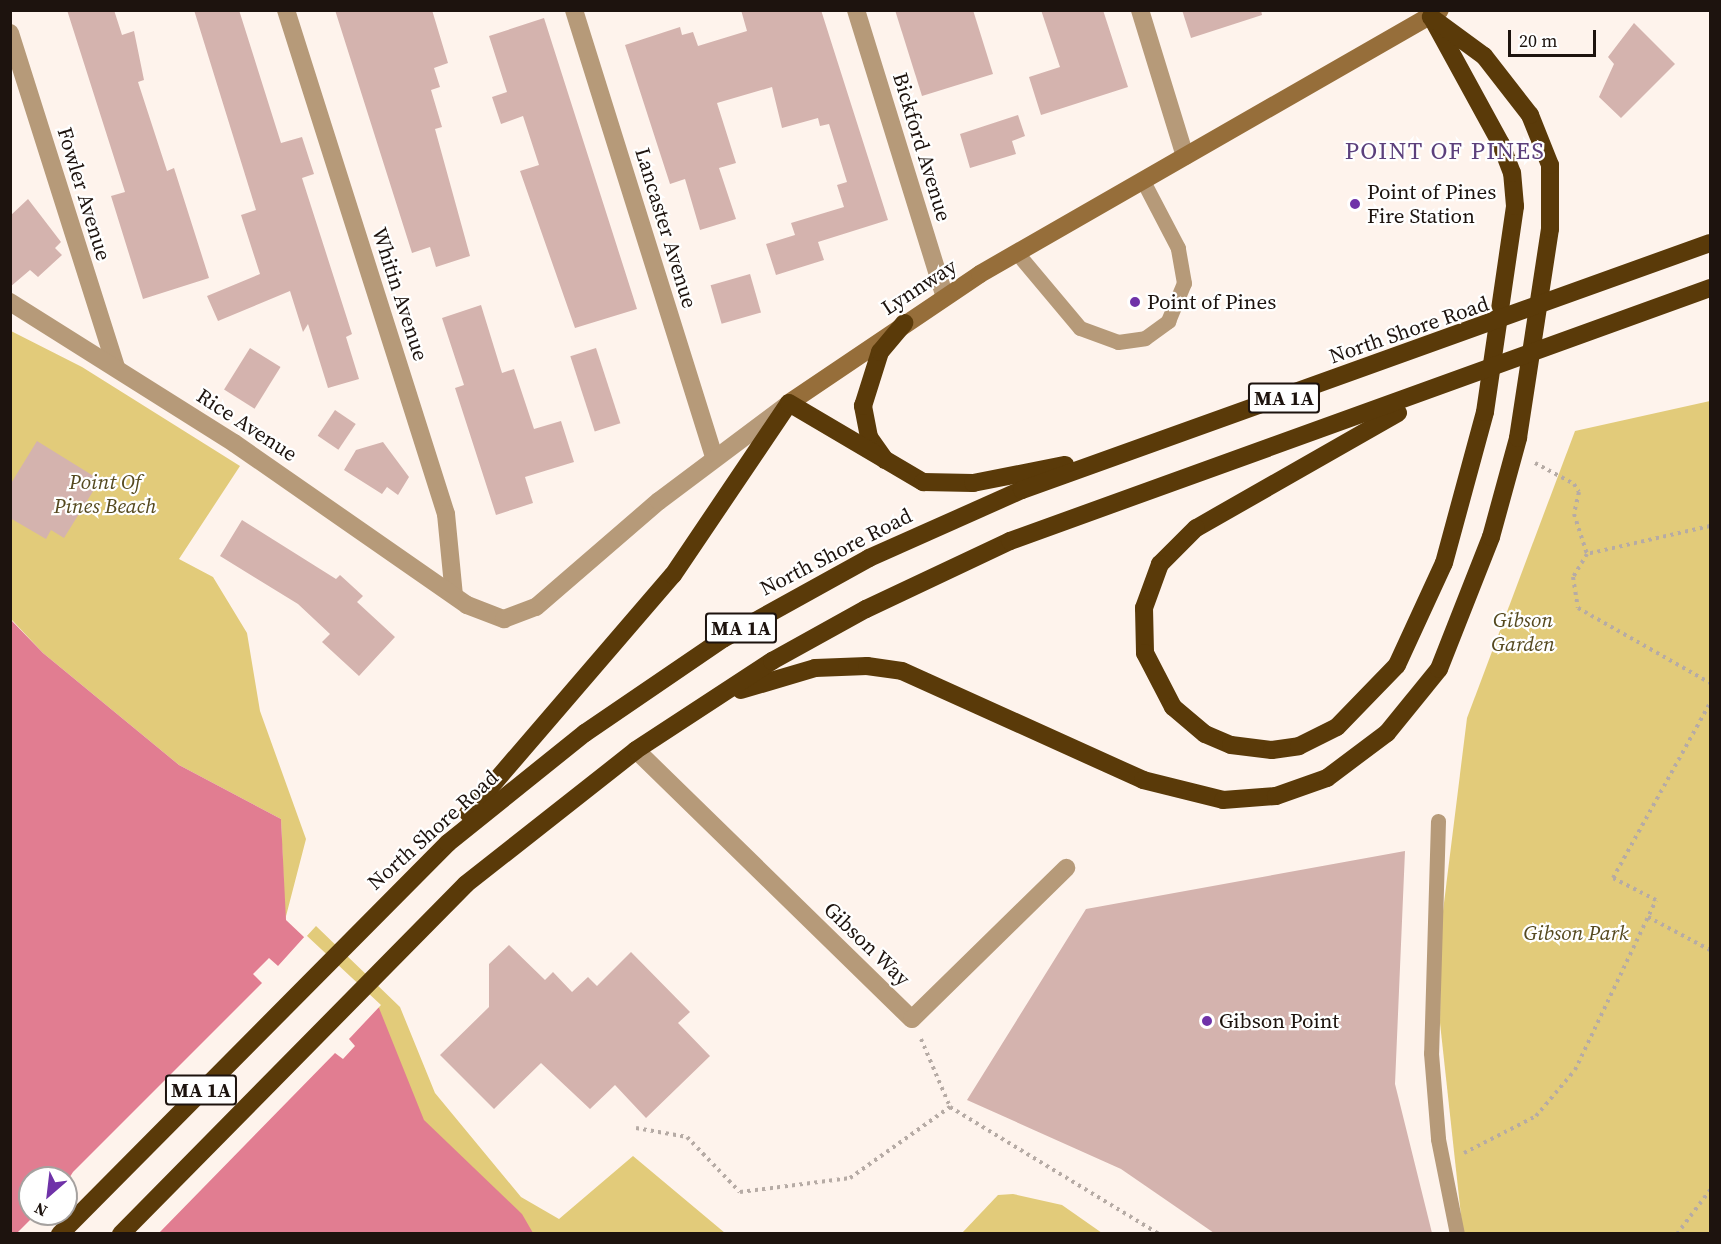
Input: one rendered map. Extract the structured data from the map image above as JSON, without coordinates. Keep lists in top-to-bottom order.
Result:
{
  "streets": {
    "highway": ["North Shore Road", "MA 1A"],
    "main road": ["Lynnway"],
    "street": [
      "Bickford Avenue",
      "Fowler Avenue",
      "Lancaster Avenue",
      "Whitin Avenue",
      "Rice Avenue",
      "Gibson Way"
    ]
  },
  "crossings": [
    ["Bickford Avenue", "Lynnway"],
    ["Fowler Avenue", "Rice Avenue"],
    ["Lancaster Avenue", "Lynnway"],
    ["Lynnway", "Whitin Avenue"],
    ["Lynnway", "Rice Avenue"],
    ["Whitin Avenue", "Rice Avenue"],
    ["MA 1A", "Gibson Way"]
  ],
  "districts": ["POINT OF PINES"],
  "parks": ["Point Of Pines Beach", "Gibson Garden", "Gibson Park"],
  "places": ["Point of Pines Fire Station", "Point of Pines", "Gibson Point"],
  "scale_bar": "20 m",
  "north": "bottom left"
}
